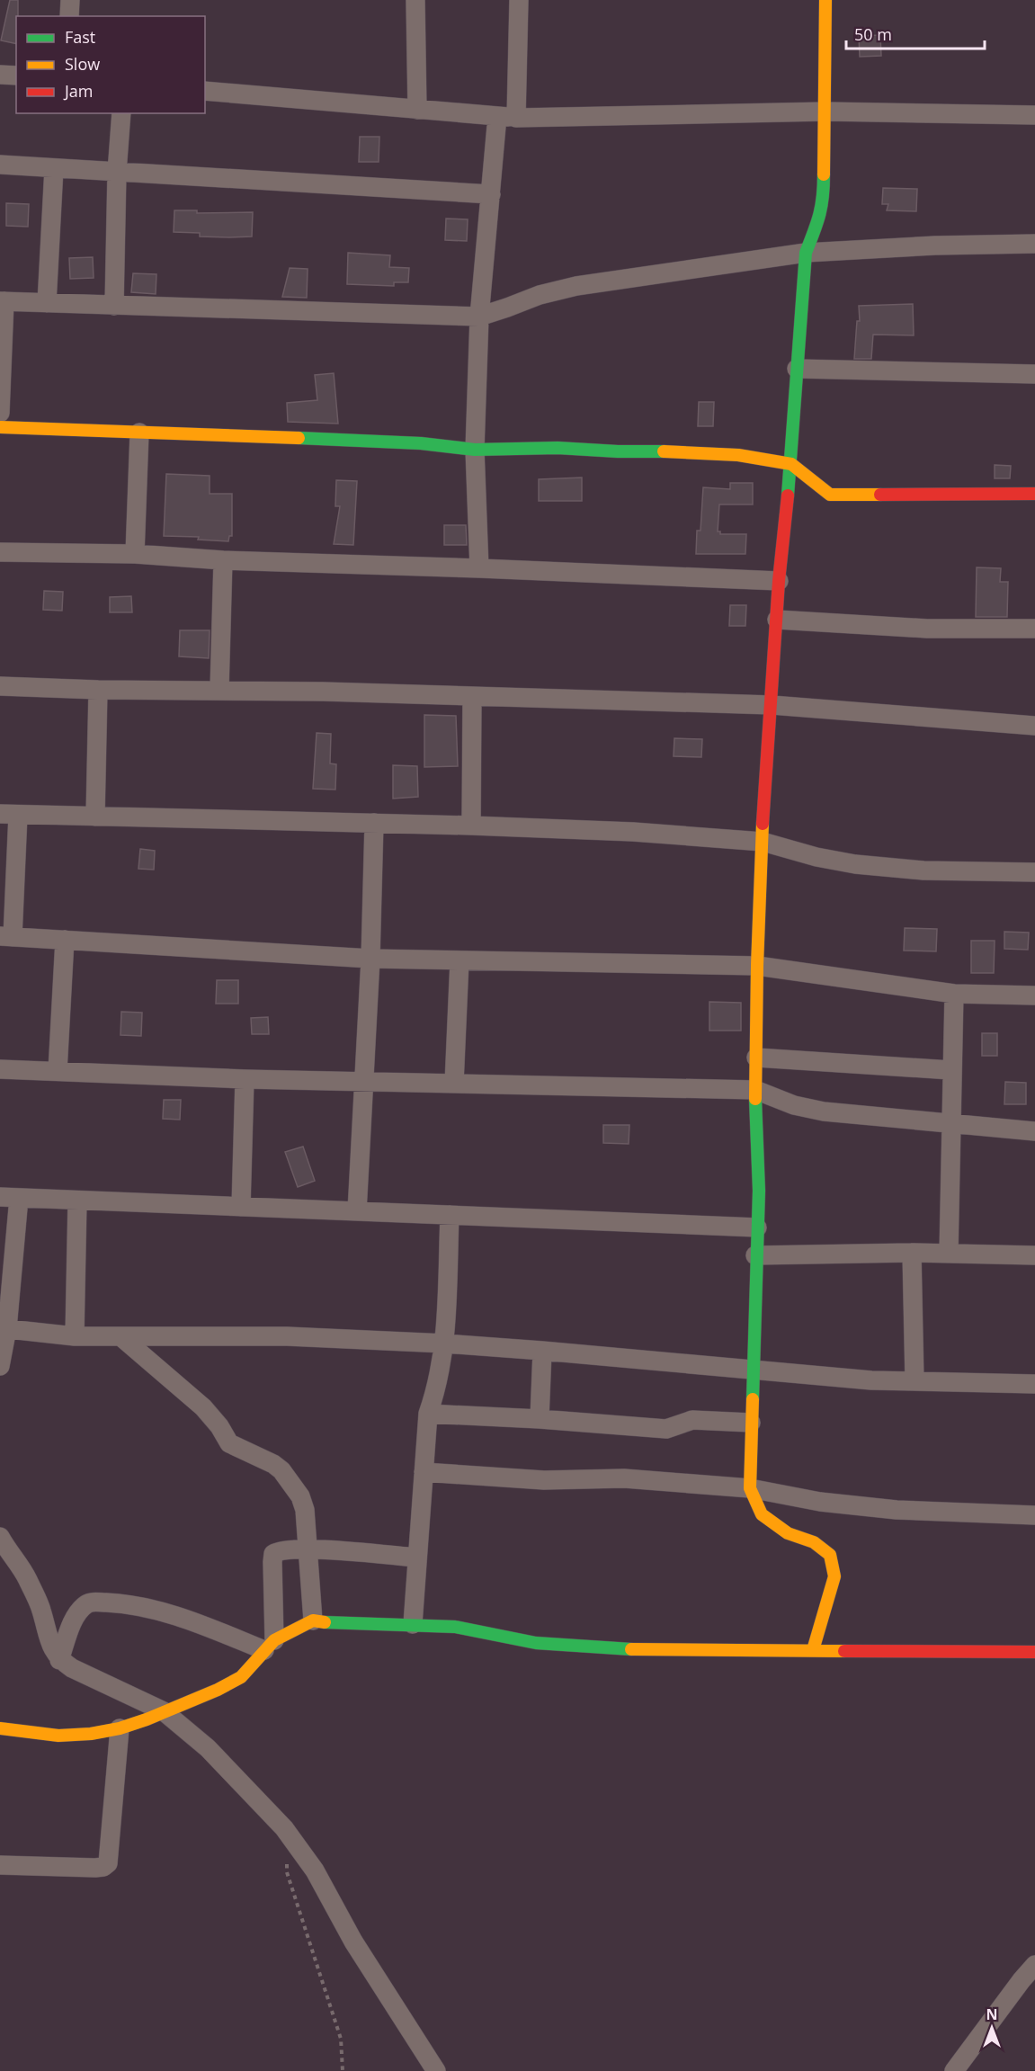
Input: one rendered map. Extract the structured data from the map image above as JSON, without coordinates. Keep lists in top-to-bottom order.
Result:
{
  "legend": ["Fast", "Slow", "Jam"],
  "scale_bar": "50 m",
  "north": "top"
}
